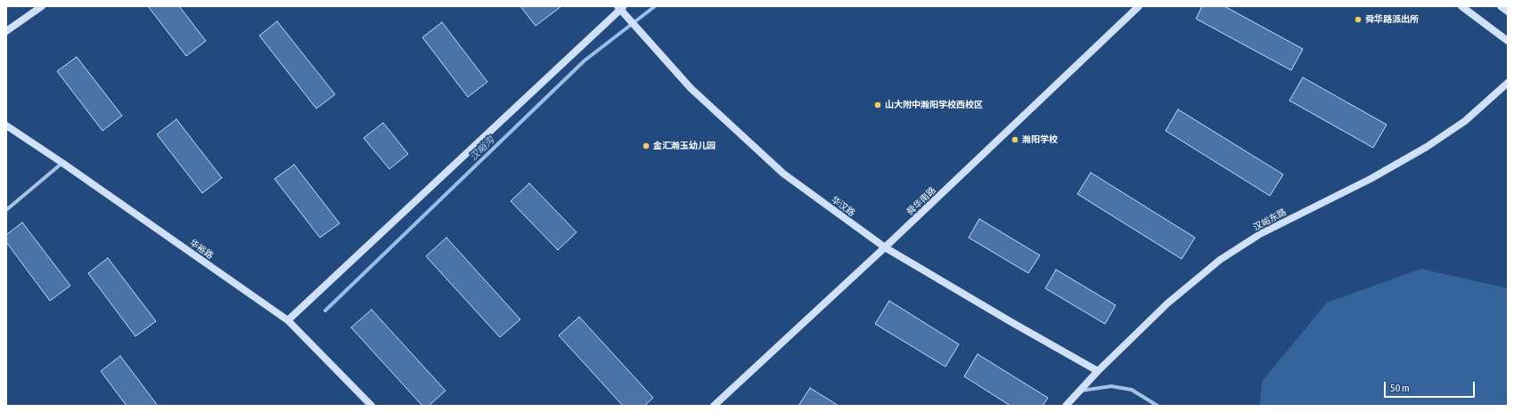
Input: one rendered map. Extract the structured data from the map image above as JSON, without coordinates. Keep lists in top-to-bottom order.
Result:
{
  "streets": {
    "street": [
      "舜华南路",
      "华汉路",
      "汉峪东路",
      "华裕路"
    ]
  },
  "crossings": [
    ["舜华南路", "华汉路"],
    ["华汉路", "汉峪东路"]
  ],
  "water": ["汉峪沟"],
  "places": [
    "舜华路派出所",
    "山大附中瀚阳学校西校区",
    "瀚阳学校",
    "金汇瀚玉幼儿园"
  ],
  "scale_bar": "50 m"
}
